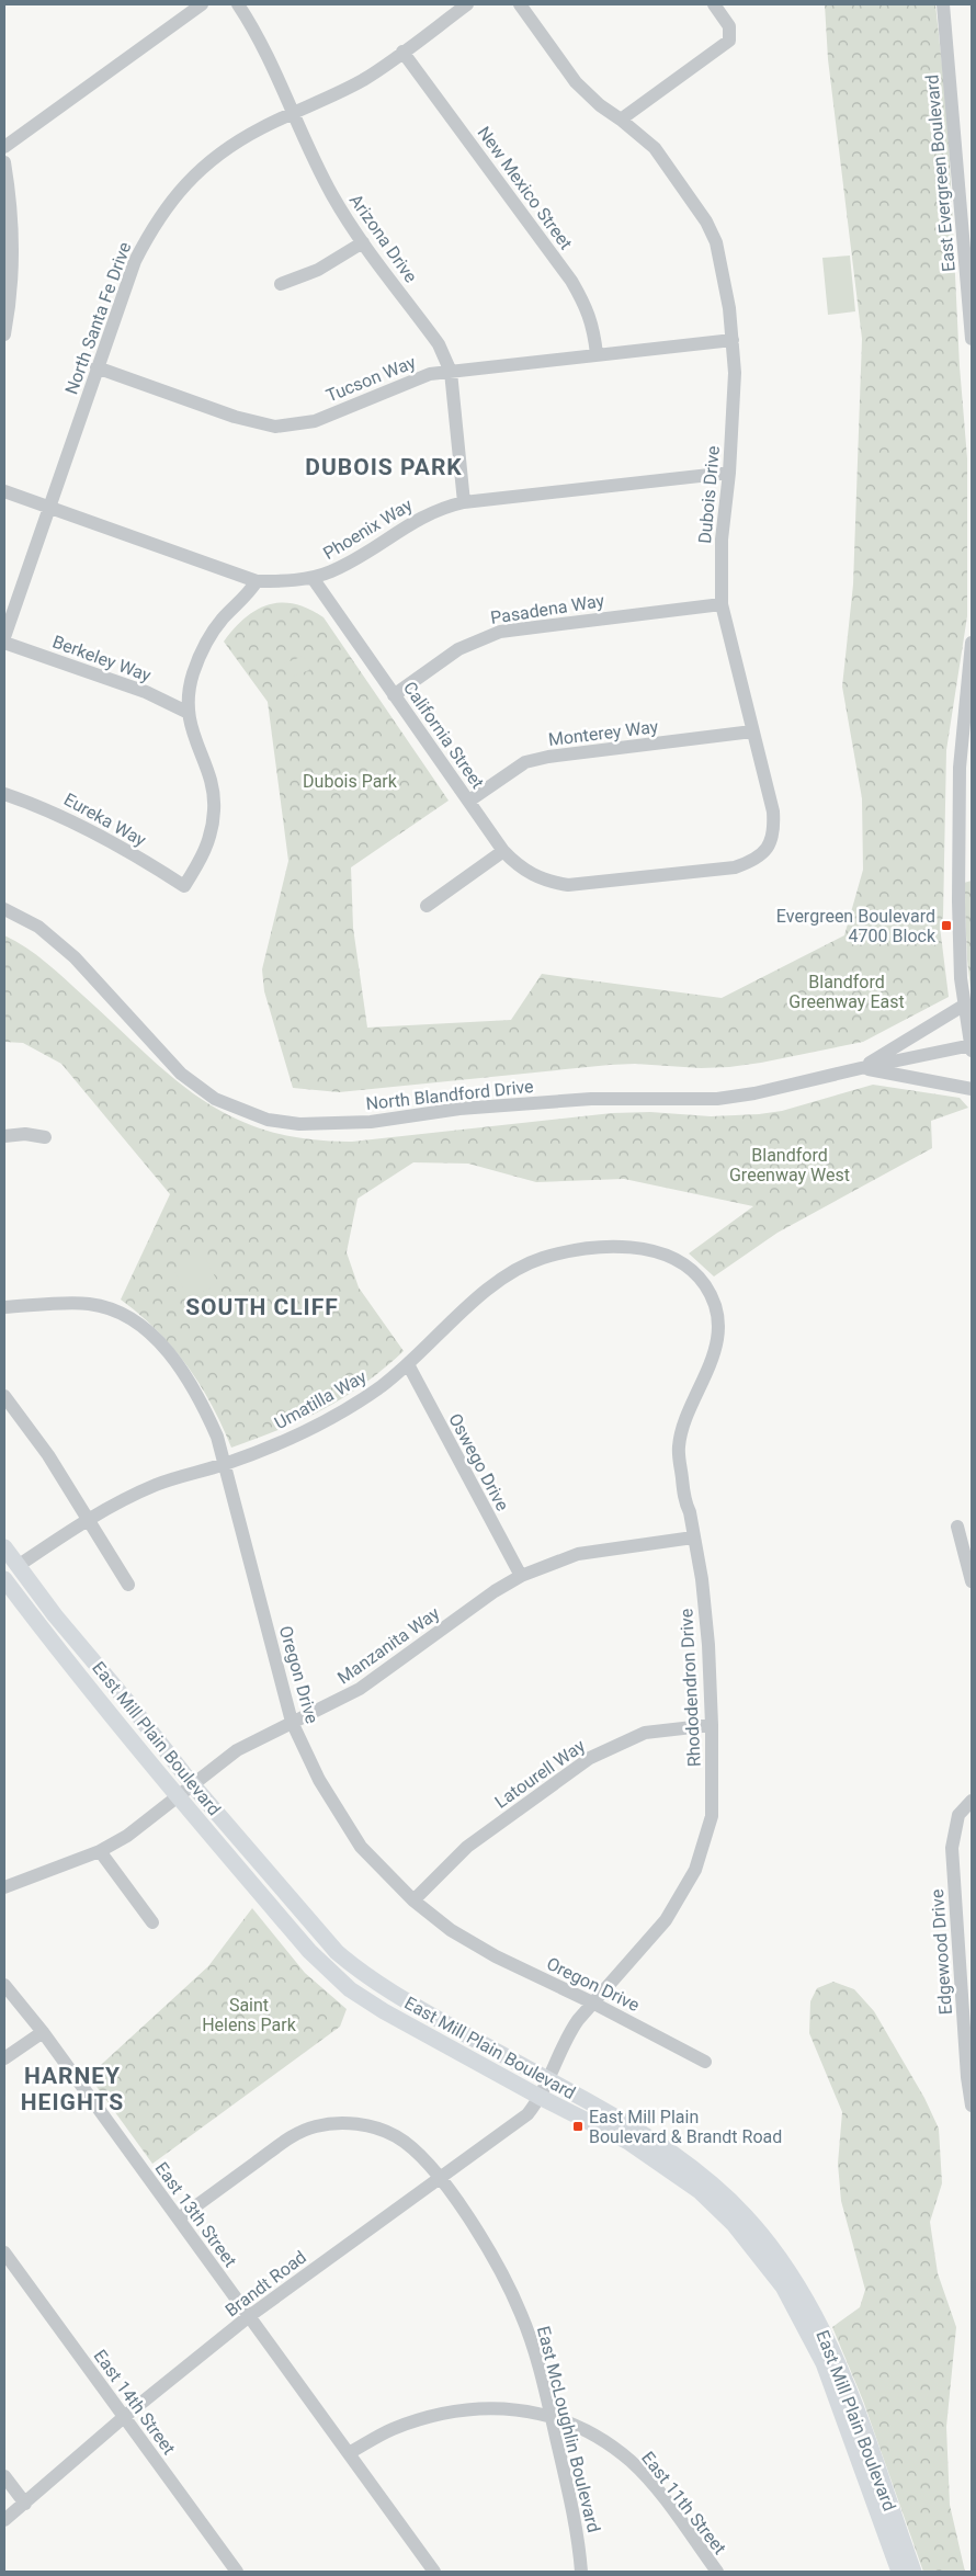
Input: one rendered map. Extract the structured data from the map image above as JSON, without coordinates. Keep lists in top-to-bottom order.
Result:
{
  "streets": {
    "main road": ["East Mill Plain Boulevard"],
    "street": [
      "East Evergreen Boulevard",
      "New Mexico Street",
      "Arizona Drive",
      "North Santa Fe Drive",
      "Tucson Way",
      "Dubois Drive",
      "Phoenix Way",
      "Pasadena Way",
      "Berkeley Way",
      "Monterey Way",
      "California Street",
      "Eureka Way",
      "North Blandford Drive",
      "Umatilla Way",
      "Oswego Drive",
      "Manzanita Way",
      "Oregon Drive",
      "Rhododendron Drive",
      "Latourell Way",
      "Edgewood Drive",
      "East 13th Street",
      "Brandt Road",
      "East 14th Street",
      "East McLoughlin Boulevard",
      "East 11th Street"
    ]
  },
  "crossings": [
    ["New Mexico Street", "North Santa Fe Drive"],
    ["New Mexico Street", "Tucson Way"],
    ["Arizona Drive", "North Santa Fe Drive"],
    ["Arizona Drive", "Tucson Way"],
    ["Arizona Drive", "Phoenix Way"],
    ["North Santa Fe Drive", "Tucson Way"],
    ["North Santa Fe Drive", "Phoenix Way"],
    ["Tucson Way", "Dubois Drive"],
    ["Dubois Drive", "Phoenix Way"],
    ["Dubois Drive", "Pasadena Way"],
    ["Dubois Drive", "Monterey Way"],
    ["Dubois Drive", "California Street"],
    ["Phoenix Way", "California Street"],
    ["Pasadena Way", "California Street"],
    ["Berkeley Way", "Eureka Way"],
    ["Monterey Way", "California Street"],
    ["Umatilla Way", "Oswego Drive"],
    ["Umatilla Way", "Oregon Drive"],
    ["Umatilla Way", "Rhododendron Drive"],
    ["Umatilla Way", "East Mill Plain Boulevard"],
    ["Oswego Drive", "Manzanita Way"],
    ["Manzanita Way", "Oregon Drive"],
    ["Manzanita Way", "Rhododendron Drive"],
    ["Manzanita Way", "East Mill Plain Boulevard"],
    ["Oregon Drive", "Rhododendron Drive"],
    ["Oregon Drive", "Latourell Way"],
    ["Rhododendron Drive", "East Mill Plain Boulevard"],
    ["Rhododendron Drive", "Latourell Way"],
    ["Rhododendron Drive", "Brandt Road"],
    ["East Mill Plain Boulevard", "Brandt Road"],
    ["East 13th Street", "Brandt Road"],
    ["East 13th Street", "East McLoughlin Boulevard"],
    ["East 13th Street", "East 11th Street"],
    ["Brandt Road", "East 14th Street"],
    ["Brandt Road", "East McLoughlin Boulevard"],
    ["East McLoughlin Boulevard", "East 11th Street"]
  ],
  "districts": ["DUBOIS PARK", "SOUTH CLIFF", "HARNEY HEIGHTS"],
  "parks": [
    "Dubois Park",
    "Blandford Greenway East",
    "Blandford Greenway West",
    "Saint Helens Park"
  ],
  "places": {
    "transit": ["Evergreen Boulevard 4700 Block", "East Mill Plain Boulevard & Brandt Road"]
  }
}
